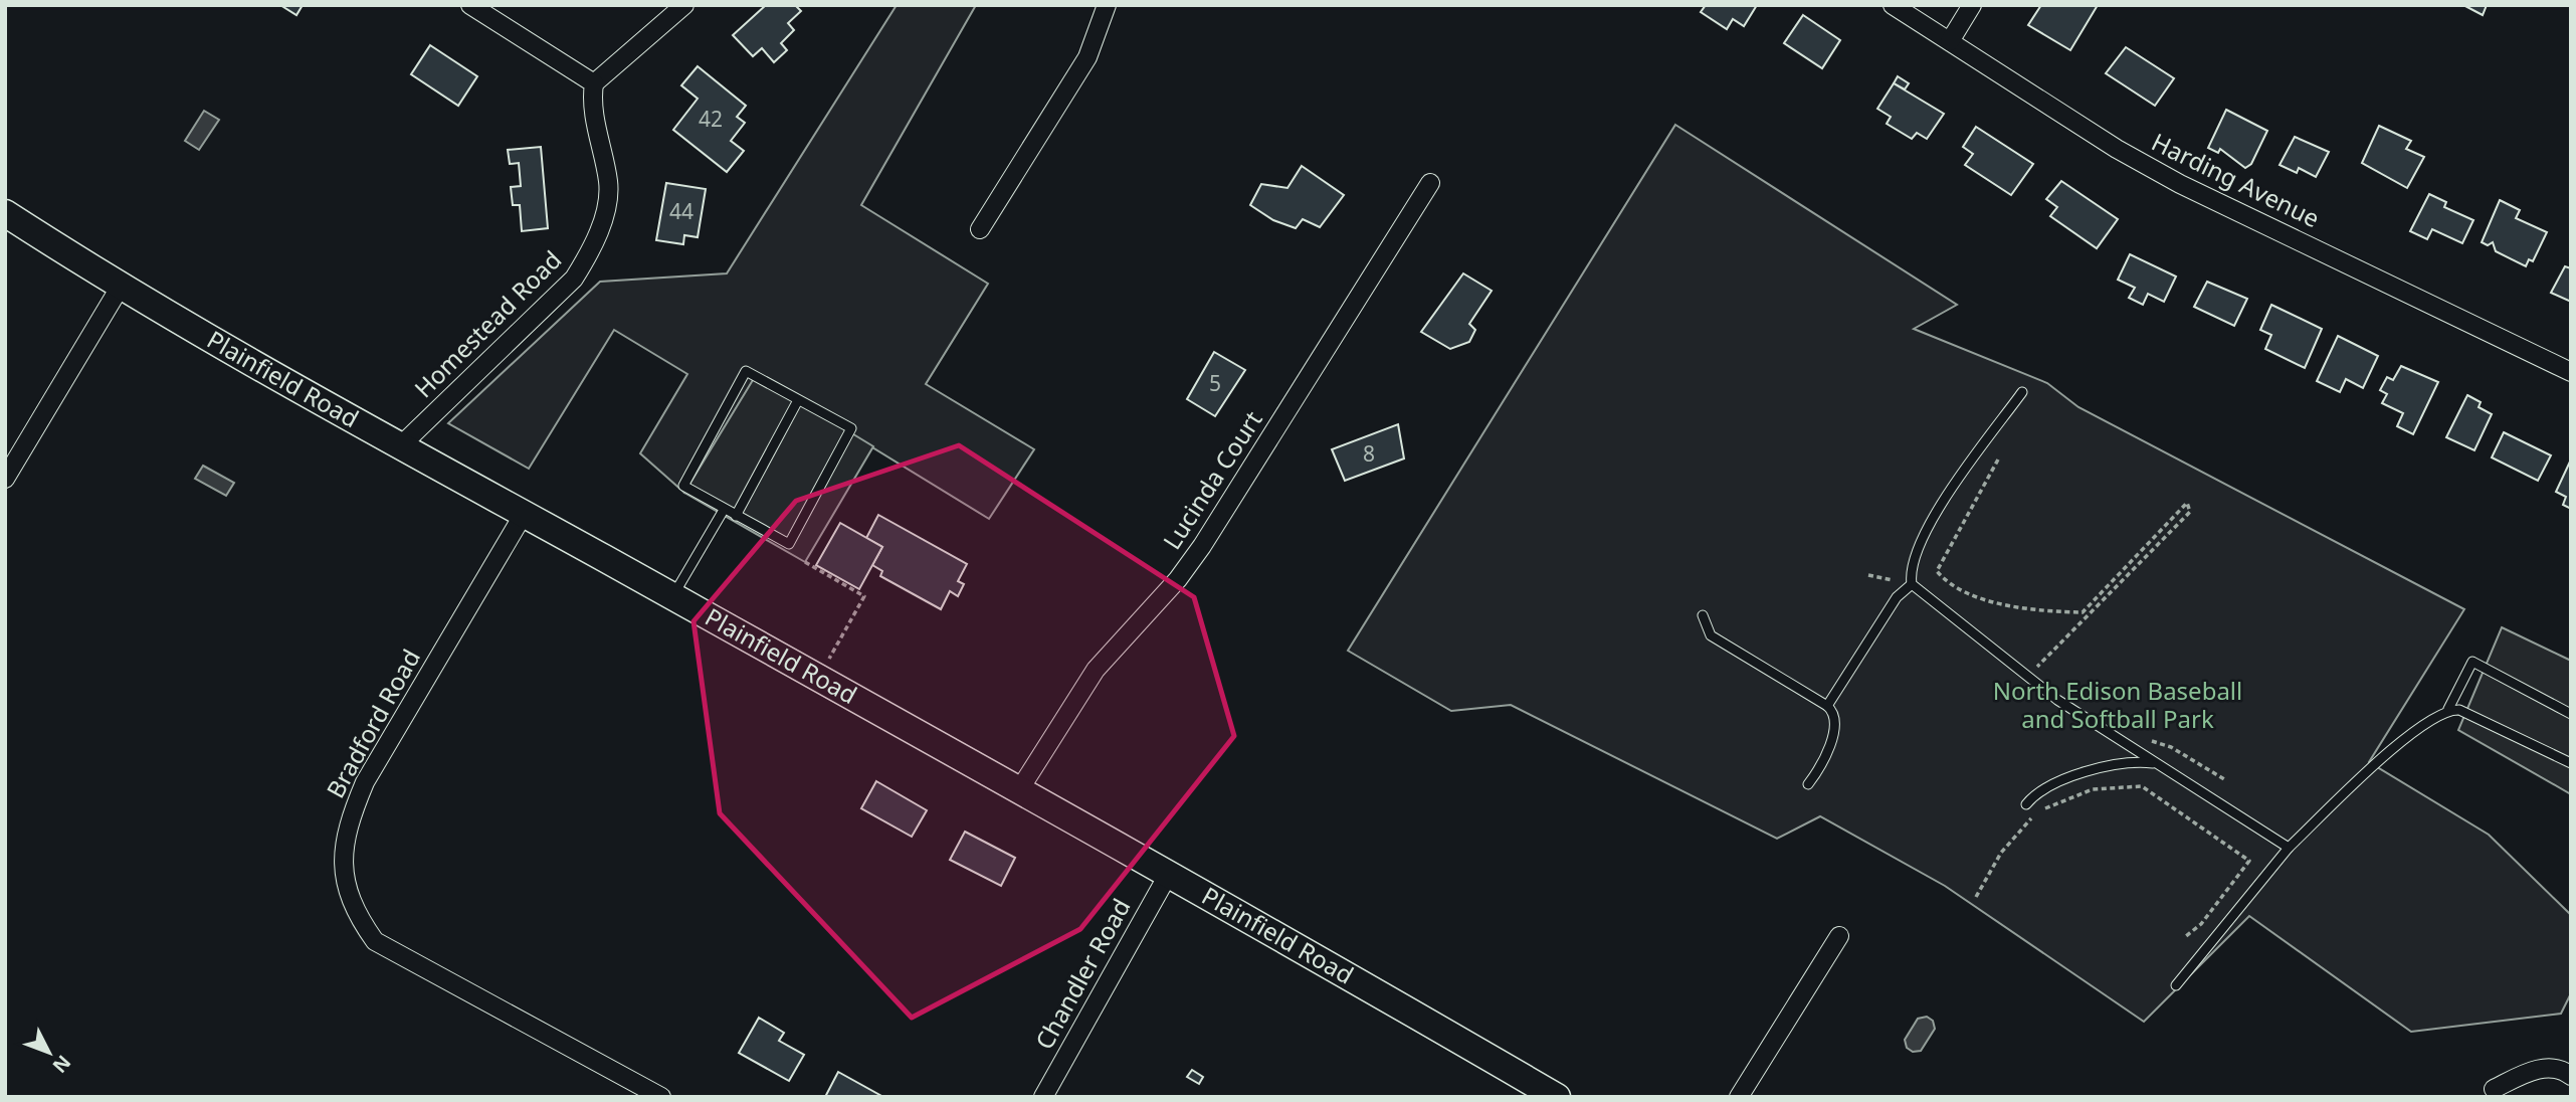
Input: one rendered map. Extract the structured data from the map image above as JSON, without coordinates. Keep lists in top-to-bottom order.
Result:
{
  "streets": {
    "street": [
      "Harding Avenue",
      "Homestead Road",
      "Plainfield Road",
      "Lucinda Court",
      "Bradford Road",
      "Chandler Road"
    ]
  },
  "crossings": [
    ["Homestead Road", "Plainfield Road"],
    ["Plainfield Road", "Lucinda Court"],
    ["Plainfield Road", "Bradford Road"],
    ["Plainfield Road", "Chandler Road"]
  ],
  "parks": ["North Edison Baseball and Softball Park"],
  "house_numbers": [
    "42",
    "44",
    "5",
    "8"
  ],
  "north": "bottom right"
}
